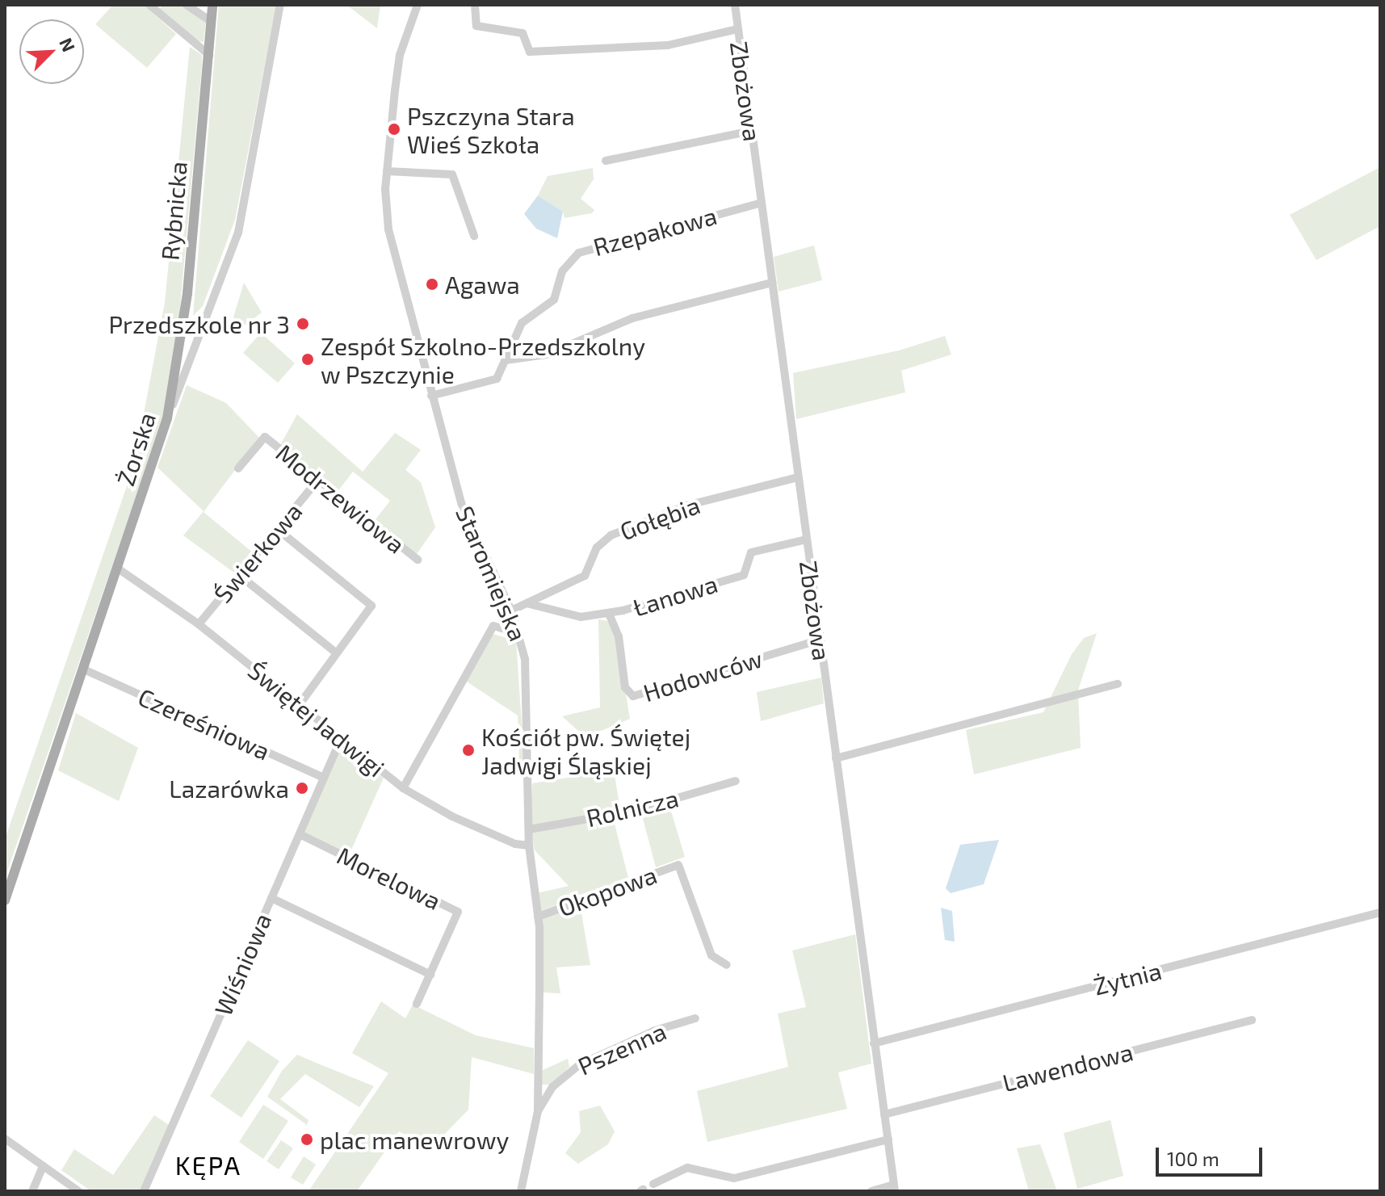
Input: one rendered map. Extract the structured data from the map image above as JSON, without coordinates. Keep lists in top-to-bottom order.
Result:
{
  "streets": {
    "main road": ["Rybnicka", "Żorska"],
    "street": [
      "Zbożowa",
      "Rzepakowa",
      "Modrzewiowa",
      "Gołębia",
      "Świerkowa",
      "Staromiejska",
      "Łanowa",
      "Hodowców",
      "Świętej Jadwigi",
      "Czereśniowa",
      "Rolnicza",
      "Morelowa",
      "Okopowa",
      "Wiśniowa",
      "Żytnia",
      "Pszenna",
      "Lawendowa"
    ]
  },
  "crossings": [
    ["Zbożowa", "Rzepakowa"],
    ["Zbożowa", "Gołębia"],
    ["Zbożowa", "Łanowa"],
    ["Zbożowa", "Hodowców"],
    ["Zbożowa", "Żytnia"],
    ["Zbożowa", "Lawendowa"],
    ["Rybnicka", "Żorska"],
    ["Rzepakowa", "Staromiejska"],
    ["Żorska", "Świętej Jadwigi"],
    ["Żorska", "Czereśniowa"],
    ["Modrzewiowa", "Świerkowa"],
    ["Gołębia", "Staromiejska"],
    ["Gołębia", "Łanowa"],
    ["Świerkowa", "Świętej Jadwigi"],
    ["Staromiejska", "Świętej Jadwigi"],
    ["Staromiejska", "Rolnicza"],
    ["Staromiejska", "Okopowa"],
    ["Staromiejska", "Pszenna"],
    ["Łanowa", "Hodowców"],
    ["Świętej Jadwigi", "Wiśniowa"],
    ["Czereśniowa", "Wiśniowa"],
    ["Morelowa", "Wiśniowa"]
  ],
  "districts": ["KĘPA"],
  "places": [
    "Pszczyna Stara Wieś Szkoła",
    "Agawa",
    "Przedszkole nr 3",
    "Zespół Szkolno-Przedszkolny w Pszczynie",
    "Kościół pw. Świętej Jadwigi Śląskiej",
    "Lazarówka",
    "plac manewrowy"
  ],
  "scale_bar": "100 m",
  "north": "top right"
}
